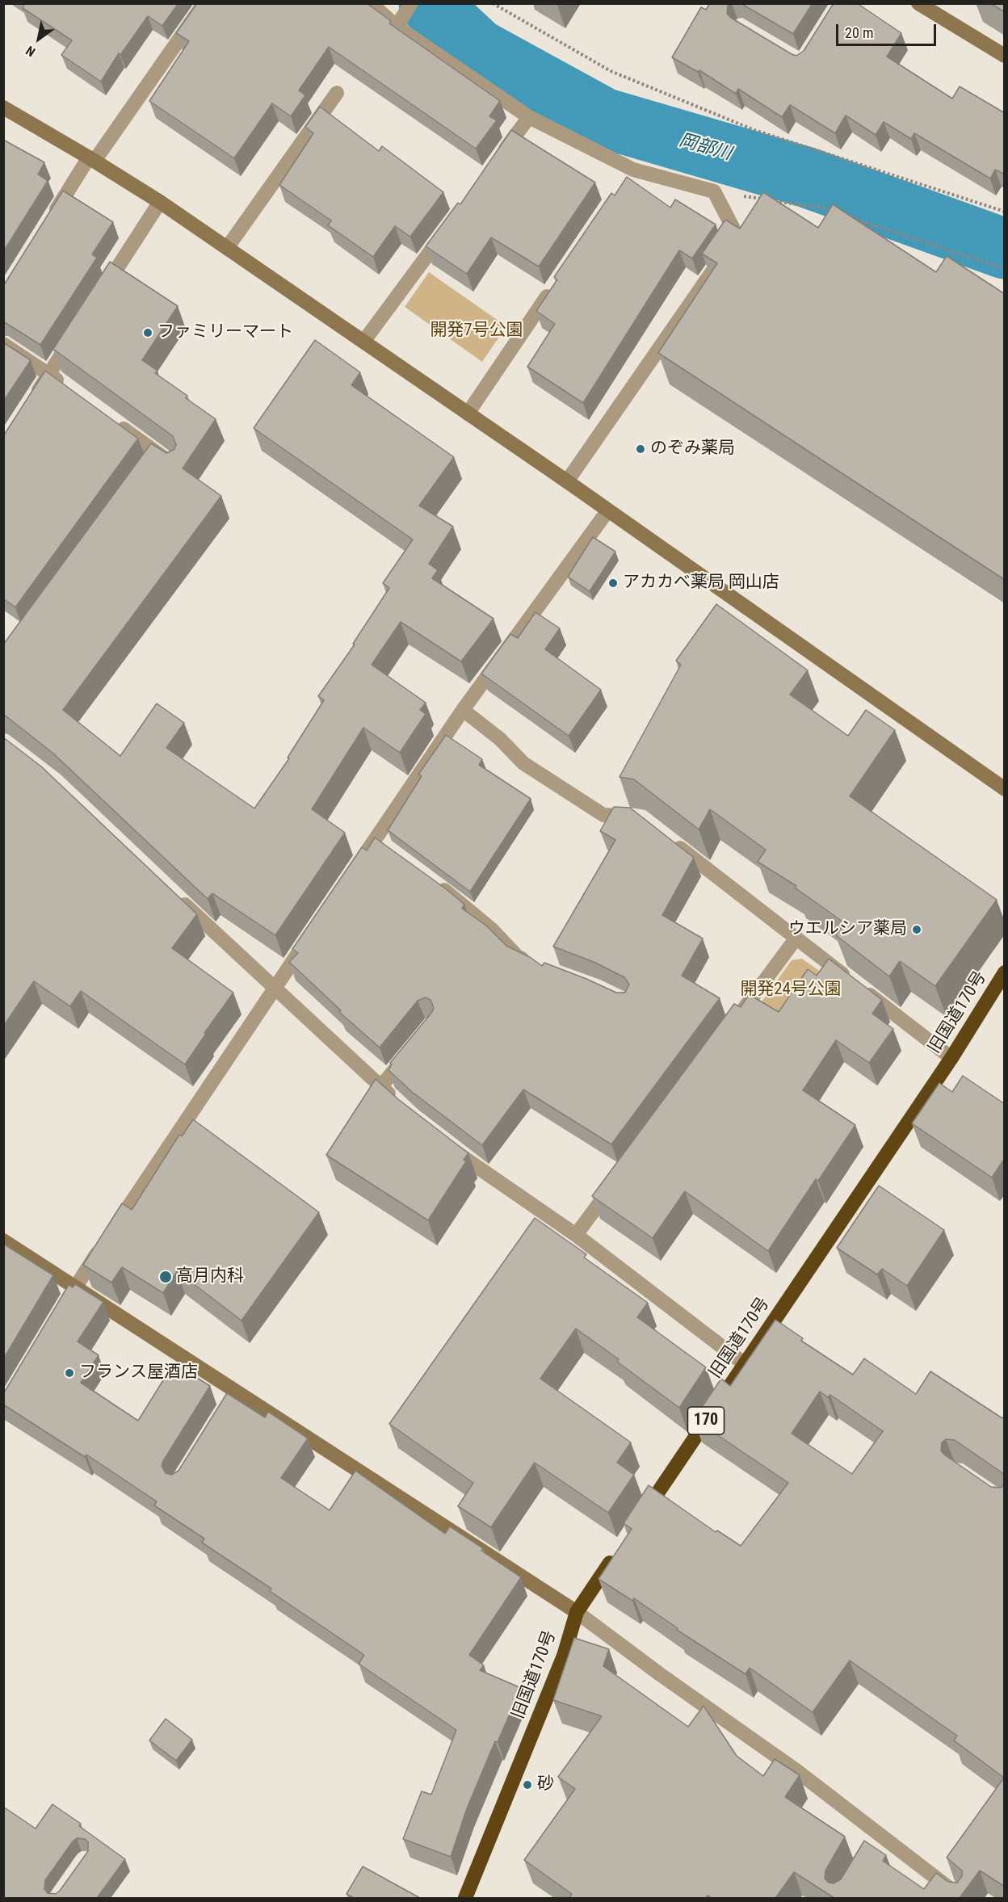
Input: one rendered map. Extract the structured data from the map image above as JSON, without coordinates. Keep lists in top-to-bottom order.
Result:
{
  "streets": {
    "highway": ["旧国道170号", "170"]
  },
  "water": ["岡部川"],
  "parks": ["開発7号公園", "開発24号公園"],
  "places": [
    "ファミリーマート",
    "のぞみ薬局",
    "アカカベ薬局 岡山店",
    "ウエルシア薬局",
    "高月内科",
    "フランス屋酒店",
    "砂"
  ],
  "scale_bar": "20 m",
  "north": "bottom left"
}
